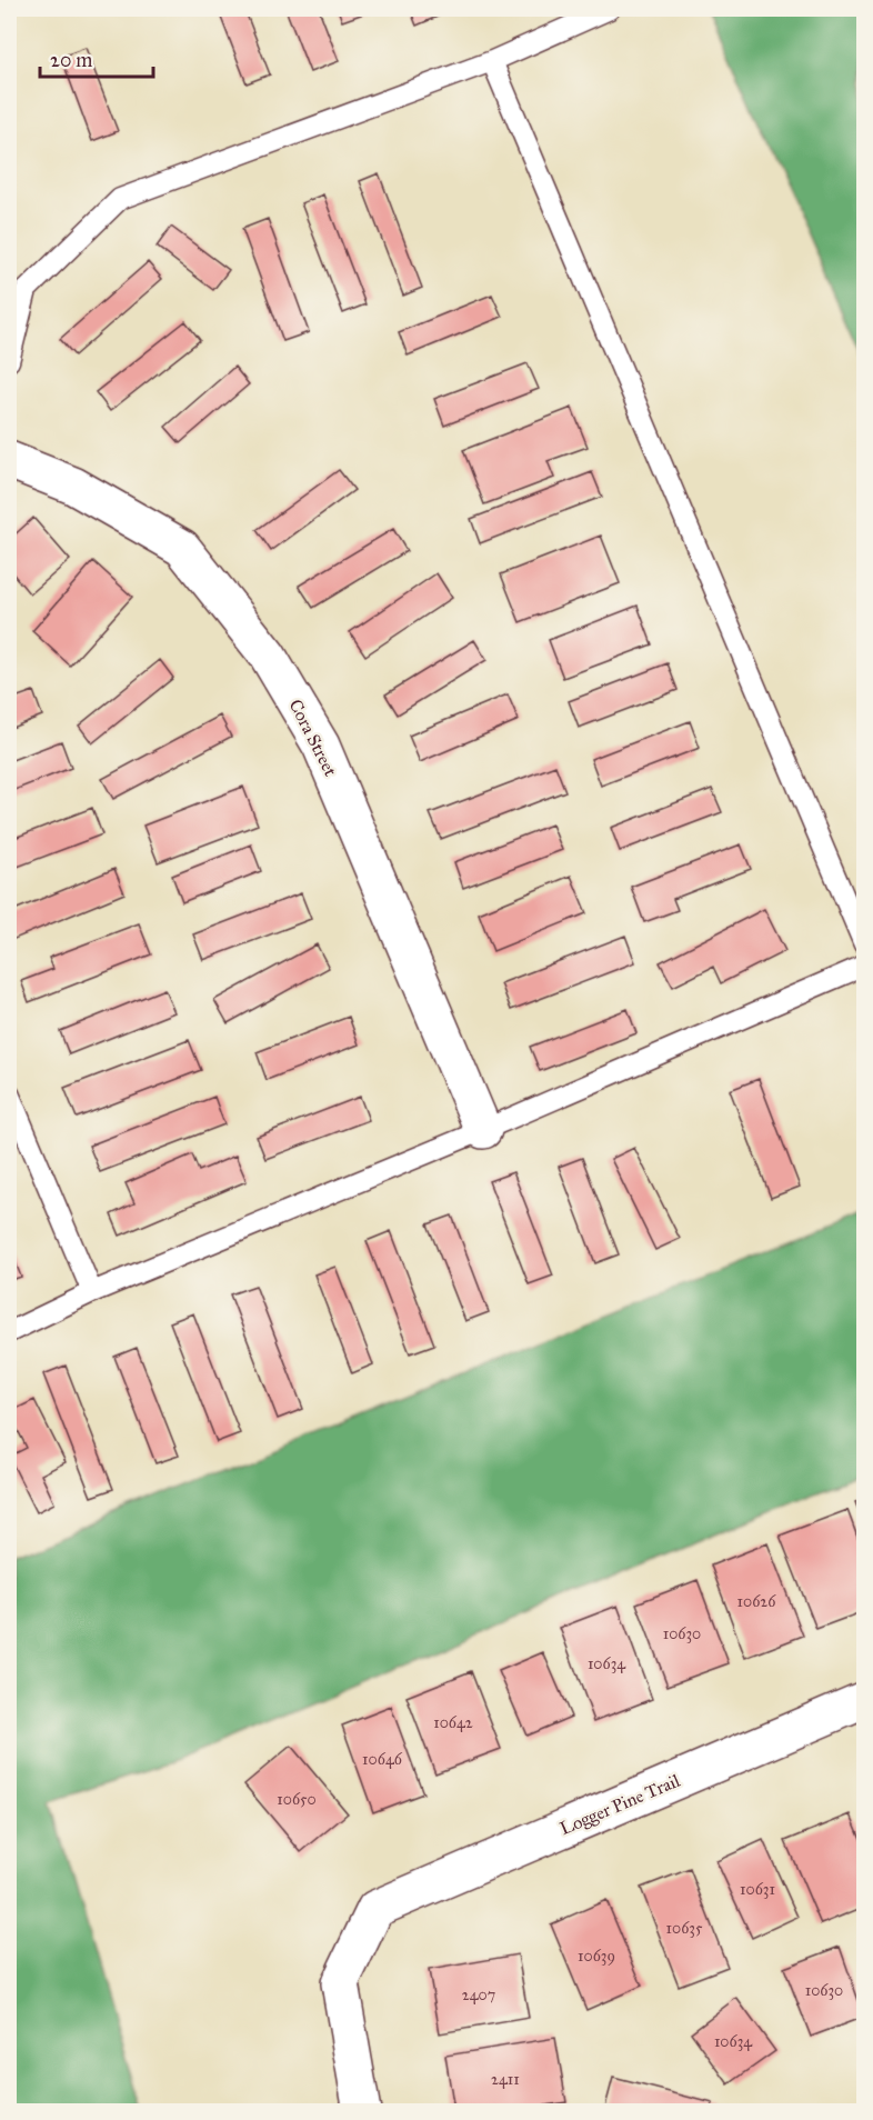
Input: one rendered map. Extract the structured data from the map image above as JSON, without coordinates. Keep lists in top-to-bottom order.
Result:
{
  "streets": {
    "street": ["Cora Street", "Logger Pine Trail"]
  },
  "house_numbers": [
    "10626",
    "10630",
    "10634",
    "10642",
    "10646",
    "10650",
    "10631",
    "10635",
    "10639",
    "10630",
    "2407",
    "10634",
    "2411"
  ],
  "scale_bar": "20 m"
}
